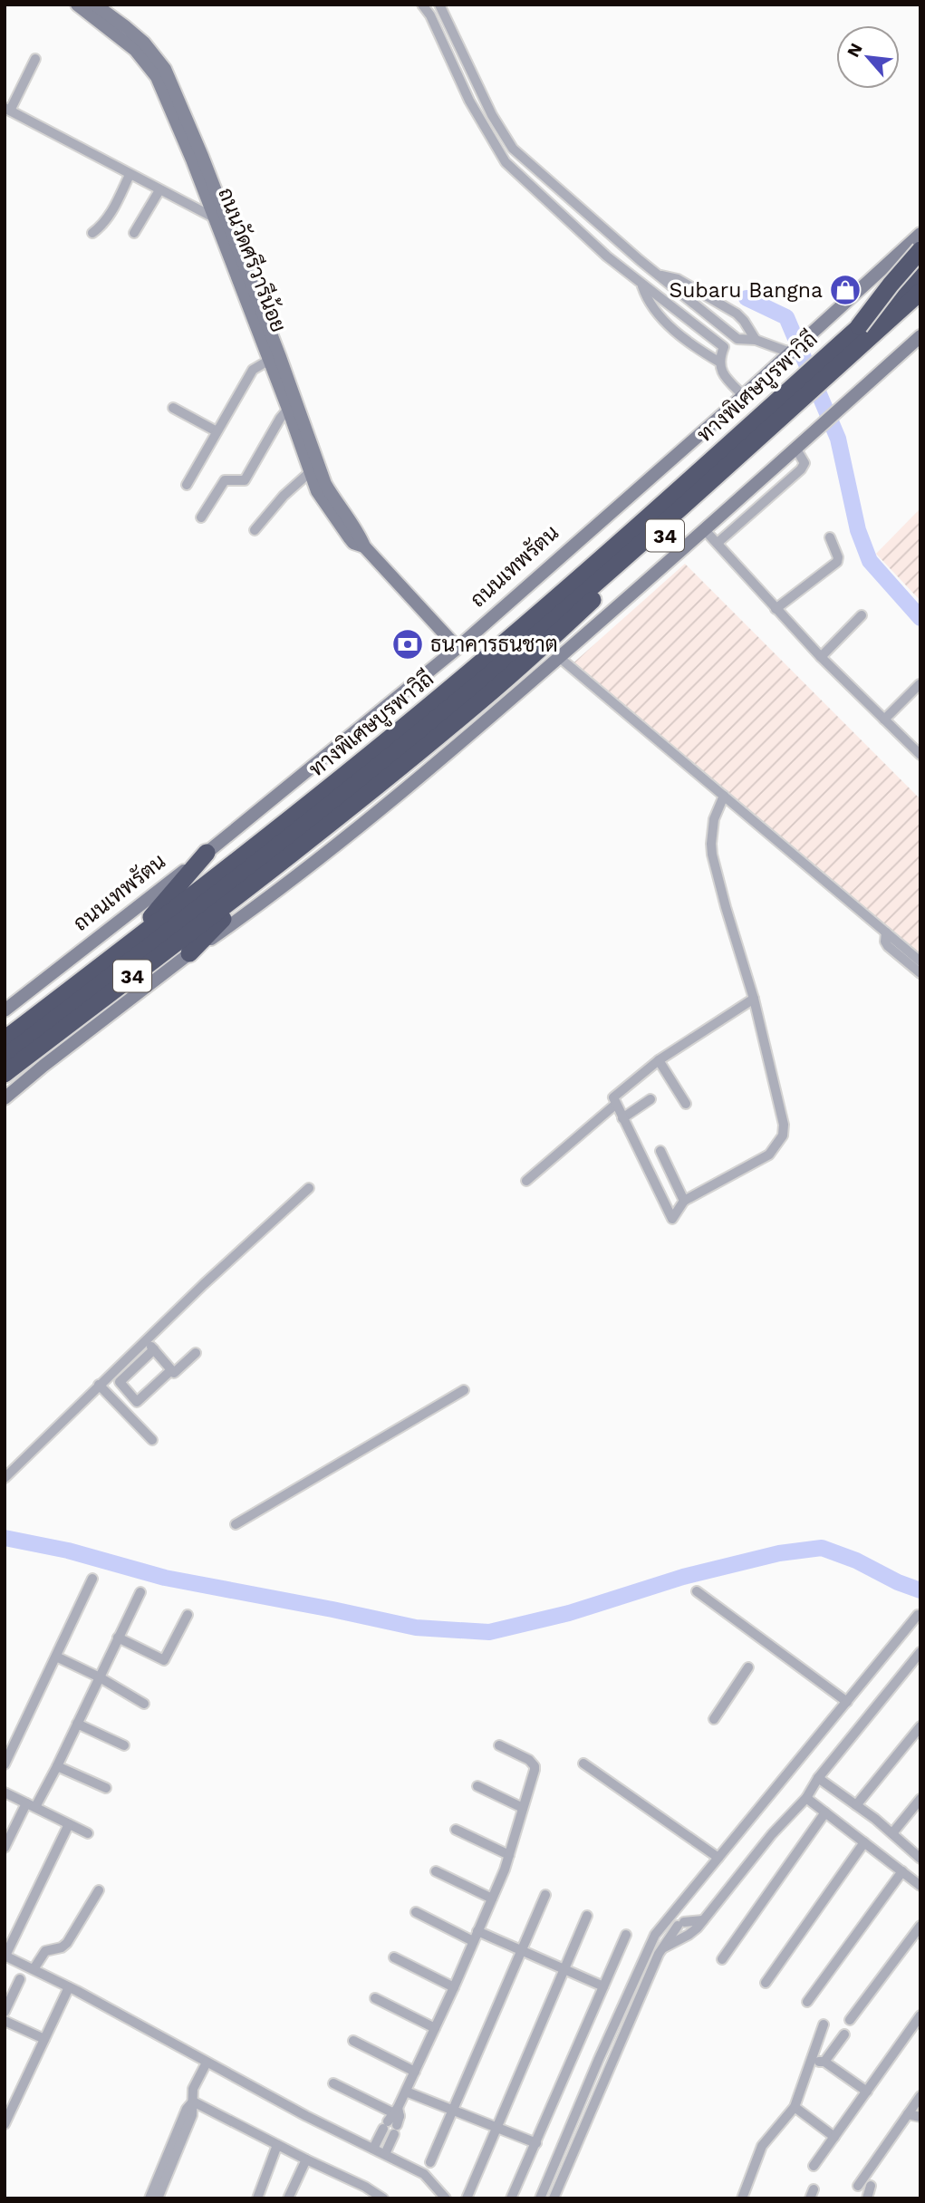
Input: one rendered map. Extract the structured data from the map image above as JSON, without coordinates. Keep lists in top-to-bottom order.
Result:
{
  "streets": {
    "highway": ["ทางพิเศษบูรพาวิถี", "34", "ถนนเทพรัตน"],
    "main road": ["ถนนวัดศรีวารีน้อย"]
  },
  "crossings": [
    ["ถนนวัดศรีวารีน้อย", "ถนนเทพรัตน"]
  ],
  "places": {
    "shop": ["Subaru Bangna"],
    "bank": ["ธนาคารธนชาต"]
  },
  "north": "top left"
}
